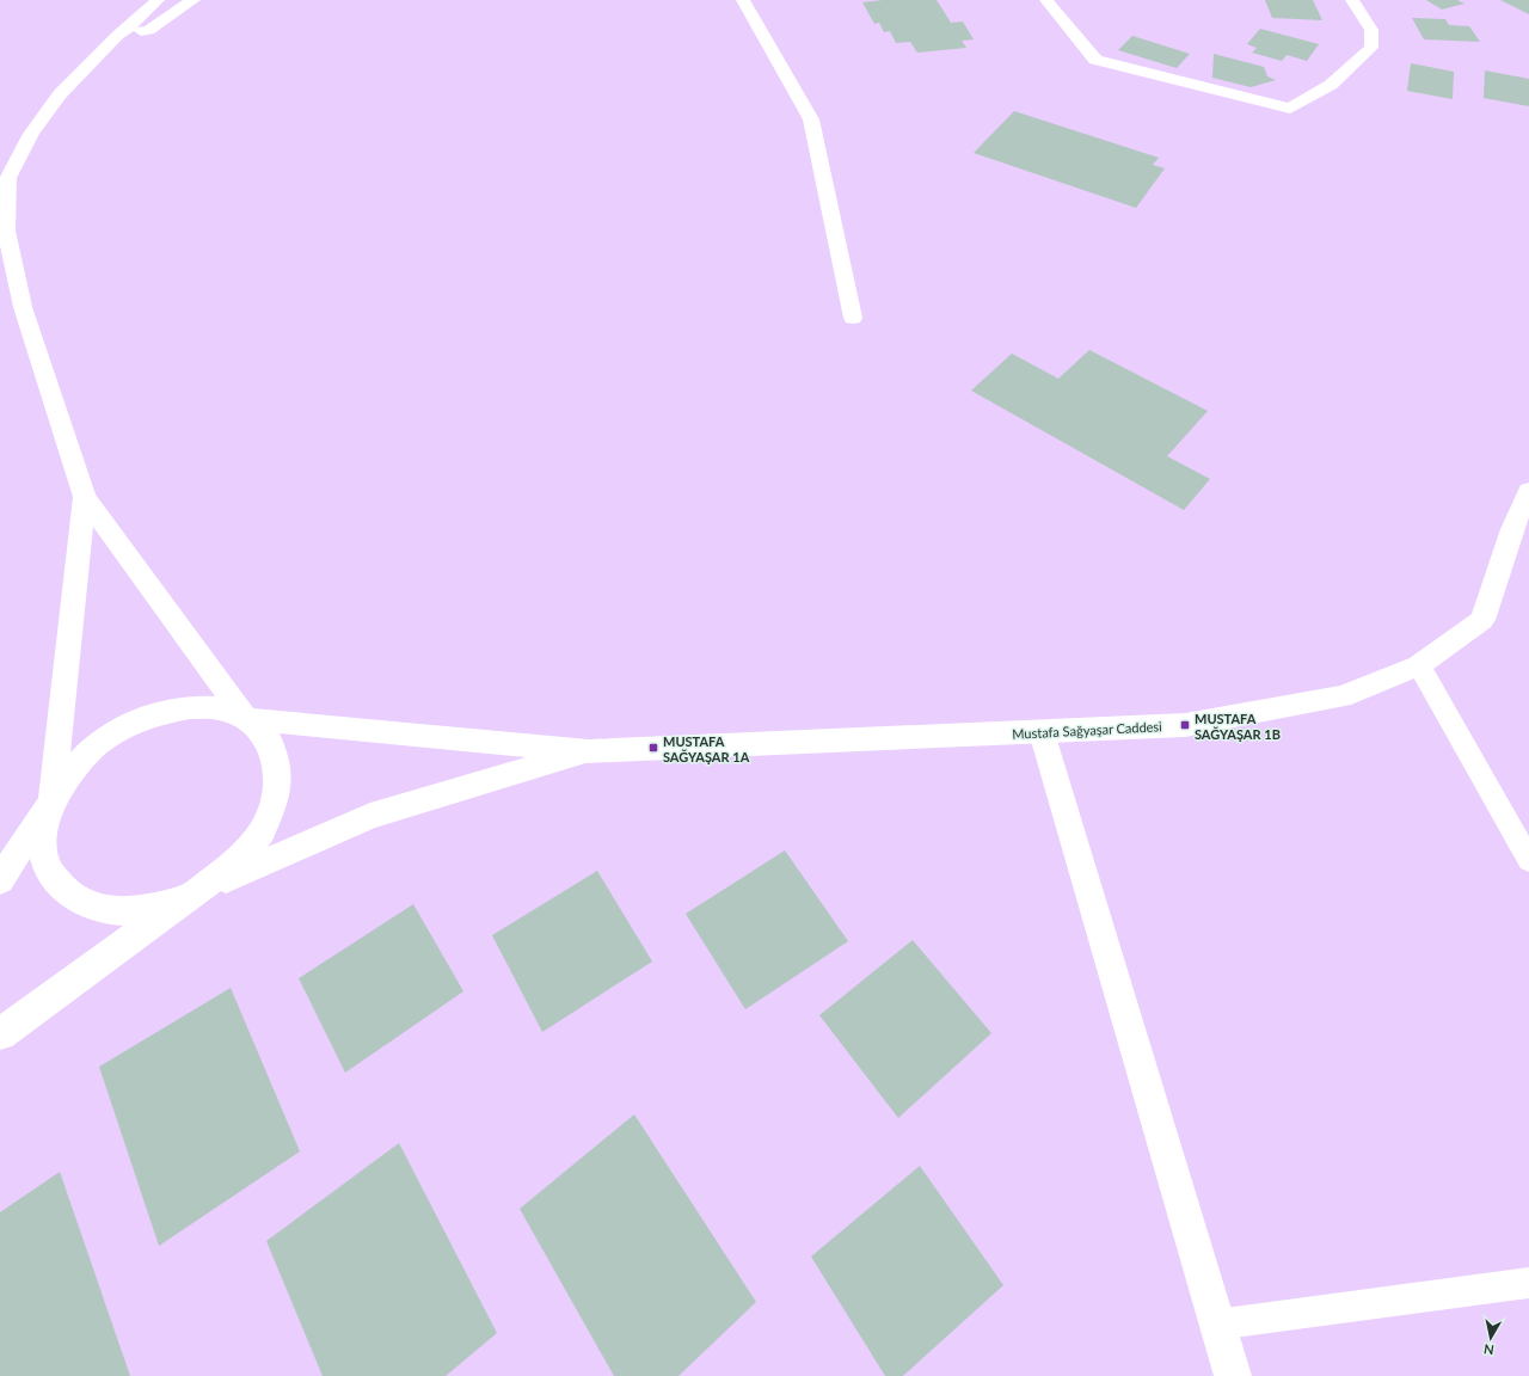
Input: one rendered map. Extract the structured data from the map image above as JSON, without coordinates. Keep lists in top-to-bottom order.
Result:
{
  "streets": {
    "street": ["Mustafa Sağyaşar Caddesi"]
  },
  "places": {
    "transit": ["MUSTAFA SAĞYAŞAR 1B", "MUSTAFA SAĞYAŞAR 1A"]
  },
  "north": "bottom"
}
